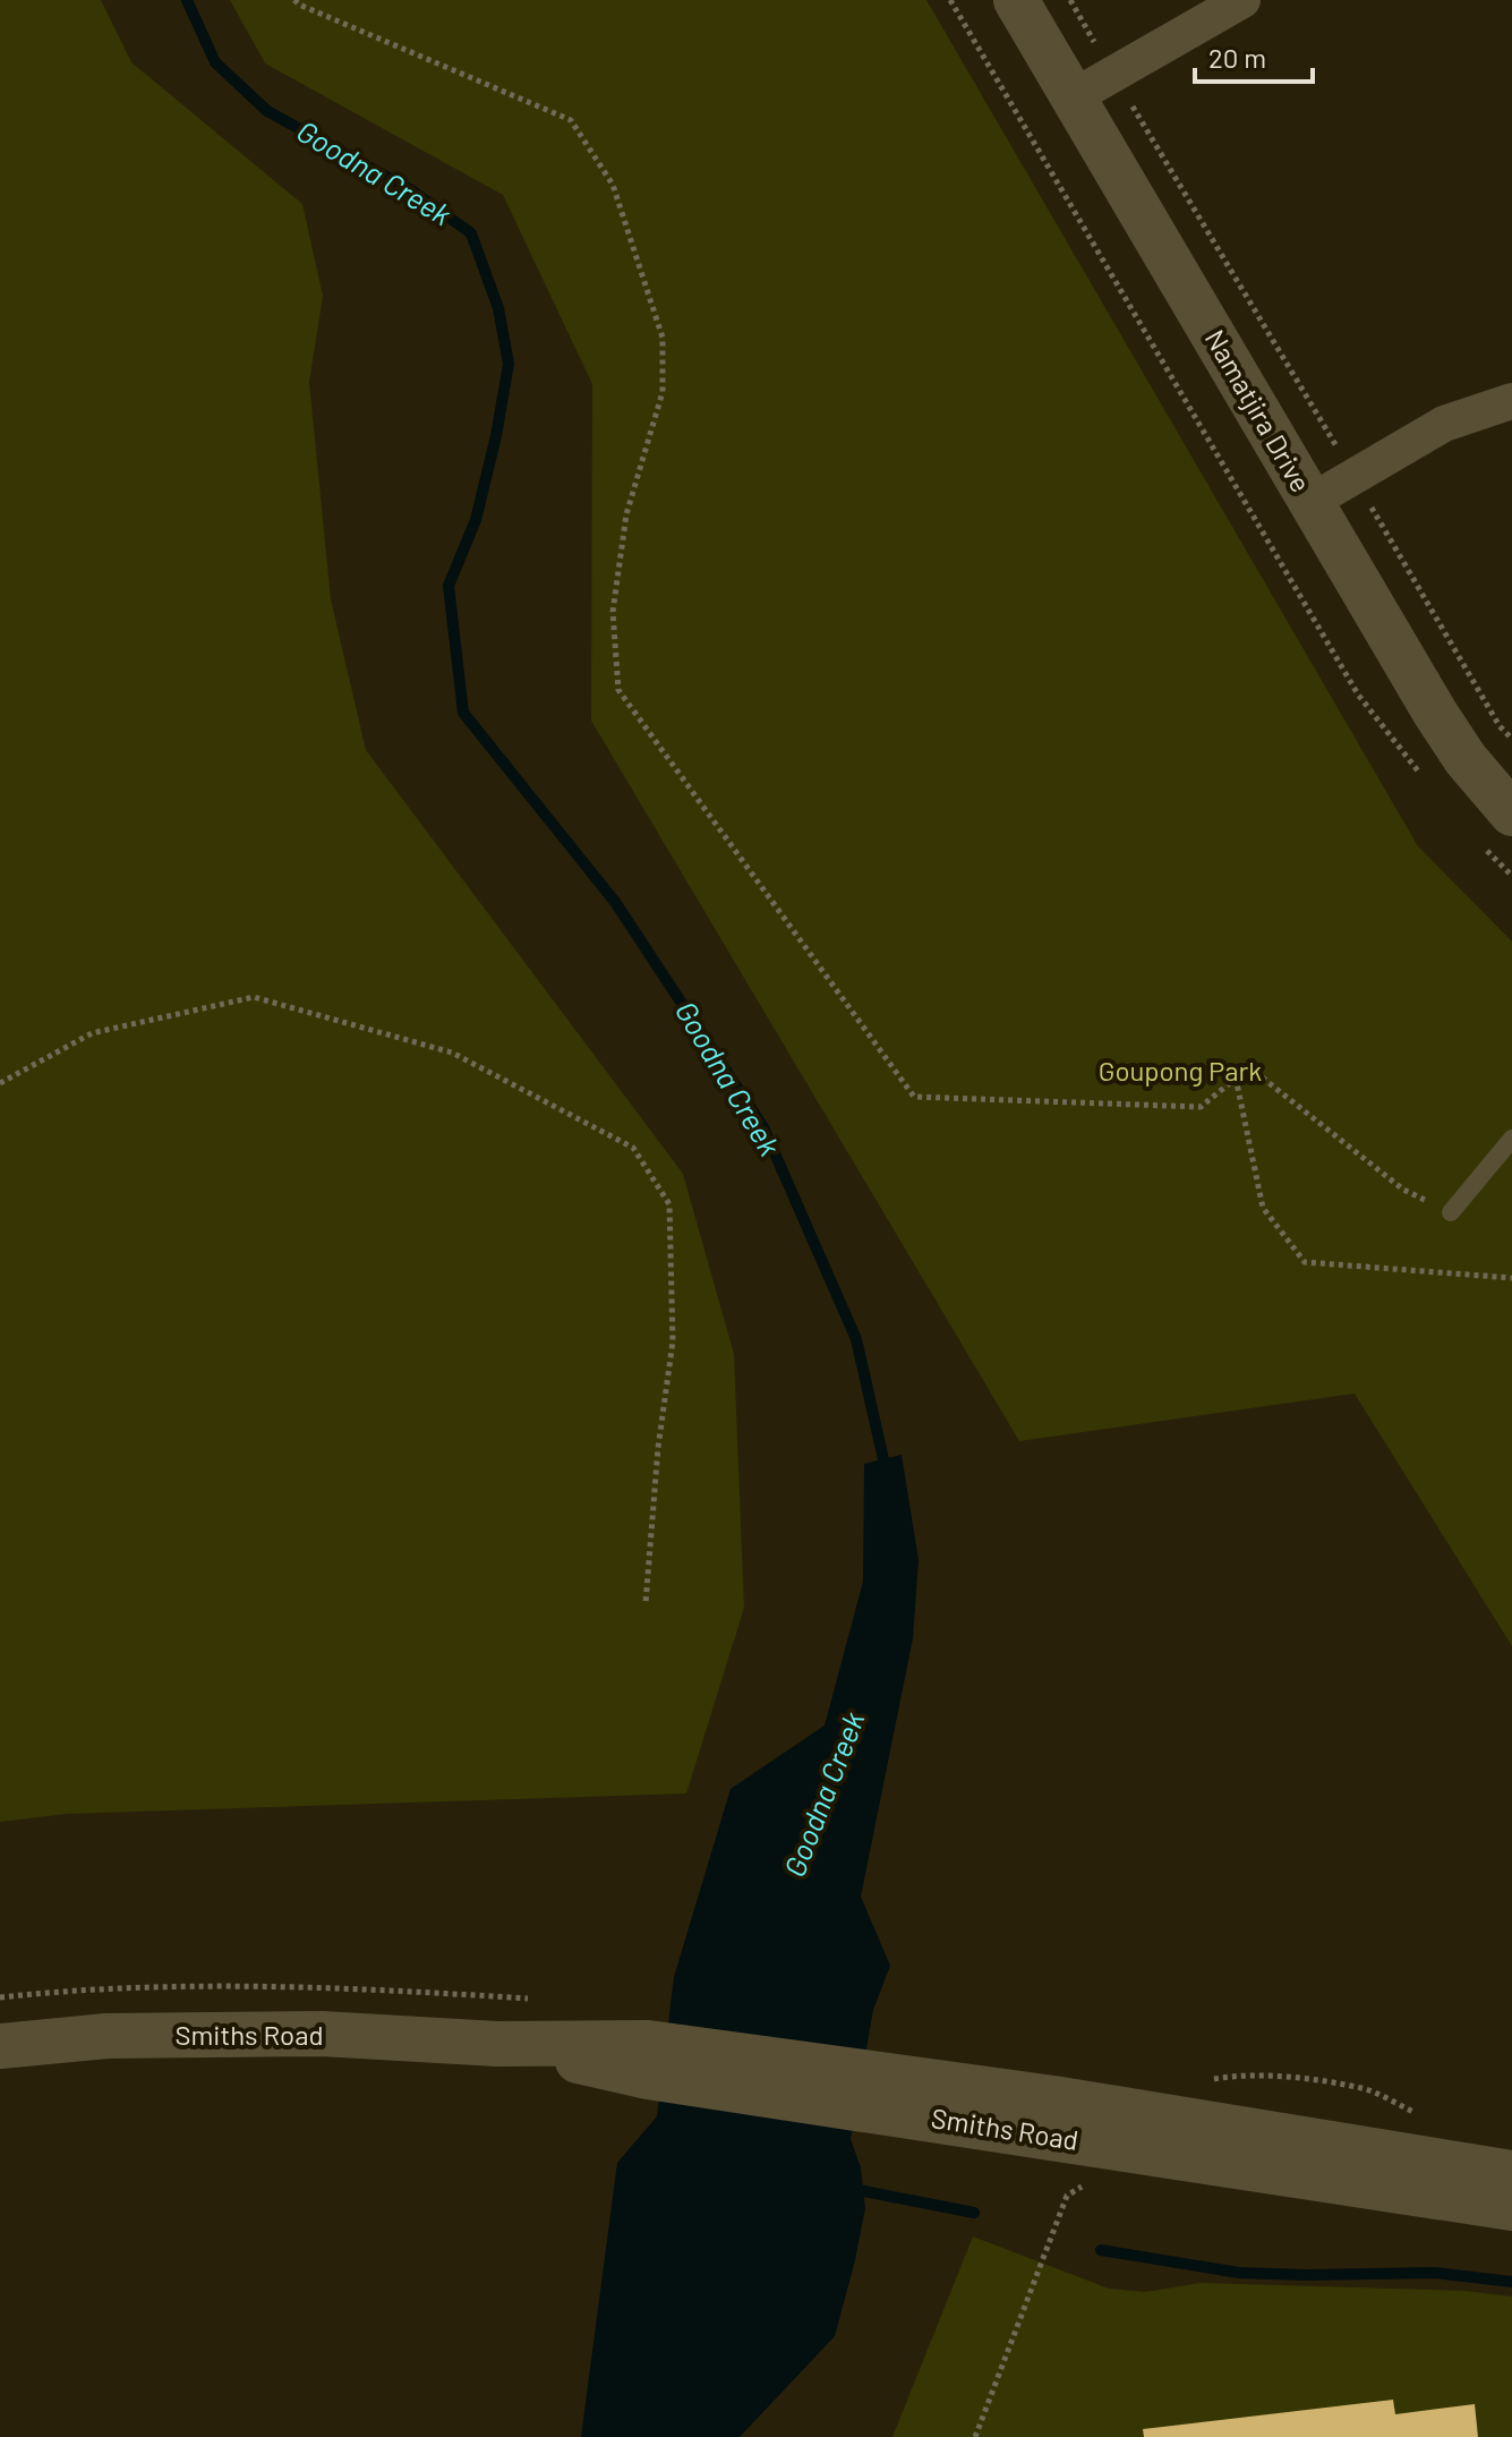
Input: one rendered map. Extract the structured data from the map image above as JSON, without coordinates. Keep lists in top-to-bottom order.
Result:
{
  "streets": {
    "street": ["Namatjira Drive", "Smiths Road"]
  },
  "water": ["Goodna Creek"],
  "parks": ["Goupong Park"],
  "scale_bar": "20 m"
}
